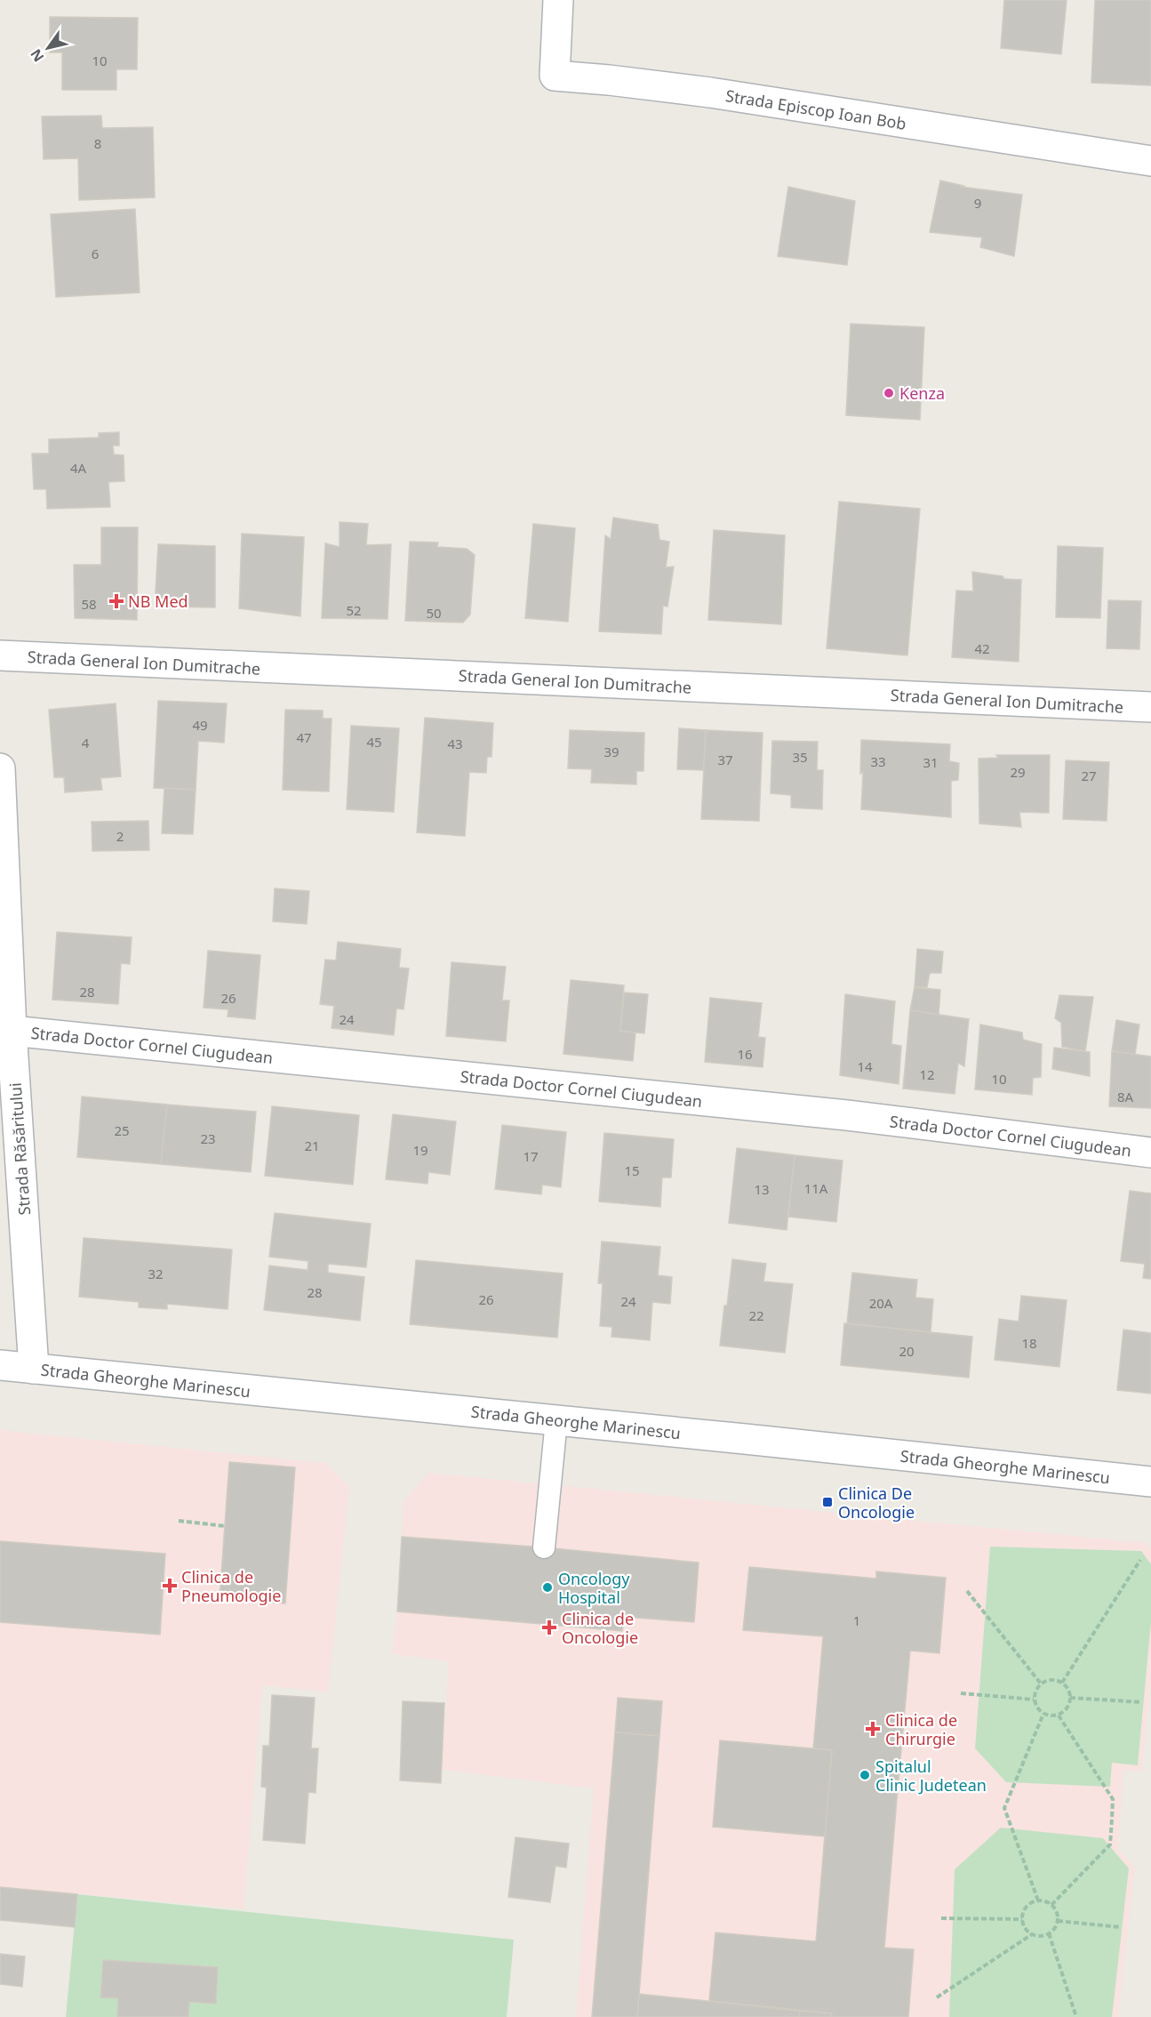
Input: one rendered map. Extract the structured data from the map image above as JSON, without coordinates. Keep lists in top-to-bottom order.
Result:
{
  "streets": {
    "street": [
      "Strada Episcop Ioan Bob",
      "Strada General Ion Dumitrache",
      "Strada Doctor Cornel Ciugudean",
      "Strada Răsăritului",
      "Strada Gheorghe Marinescu"
    ]
  },
  "crossings": [
    ["Strada Doctor Cornel Ciugudean", "Strada Răsăritului"],
    ["Strada Răsăritului", "Strada Gheorghe Marinescu"]
  ],
  "places": {
    "other": ["Kenza", "Oncology Hospital", "Spitalul Clinic Judetean"],
    "health": [
      "NB Med",
      "Clinica de Pneumologie",
      "Clinica de Oncologie",
      "Clinica de Chirurgie"
    ],
    "transit": ["Clinica De Oncologie"]
  },
  "house_numbers": [
    "10",
    "8",
    "9",
    "6",
    "4A",
    "58",
    "52",
    "50",
    "42",
    "49",
    "47",
    "45",
    "4",
    "43",
    "39",
    "35",
    "37",
    "33",
    "31",
    "29",
    "27",
    "2",
    "28",
    "26",
    "24",
    "16",
    "14",
    "12",
    "10",
    "8A",
    "25",
    "23",
    "21",
    "19",
    "17",
    "15",
    "11A",
    "13",
    "32",
    "28",
    "26",
    "24",
    "20A",
    "22",
    "18",
    "20",
    "1"
  ],
  "north": "bottom left"
}
